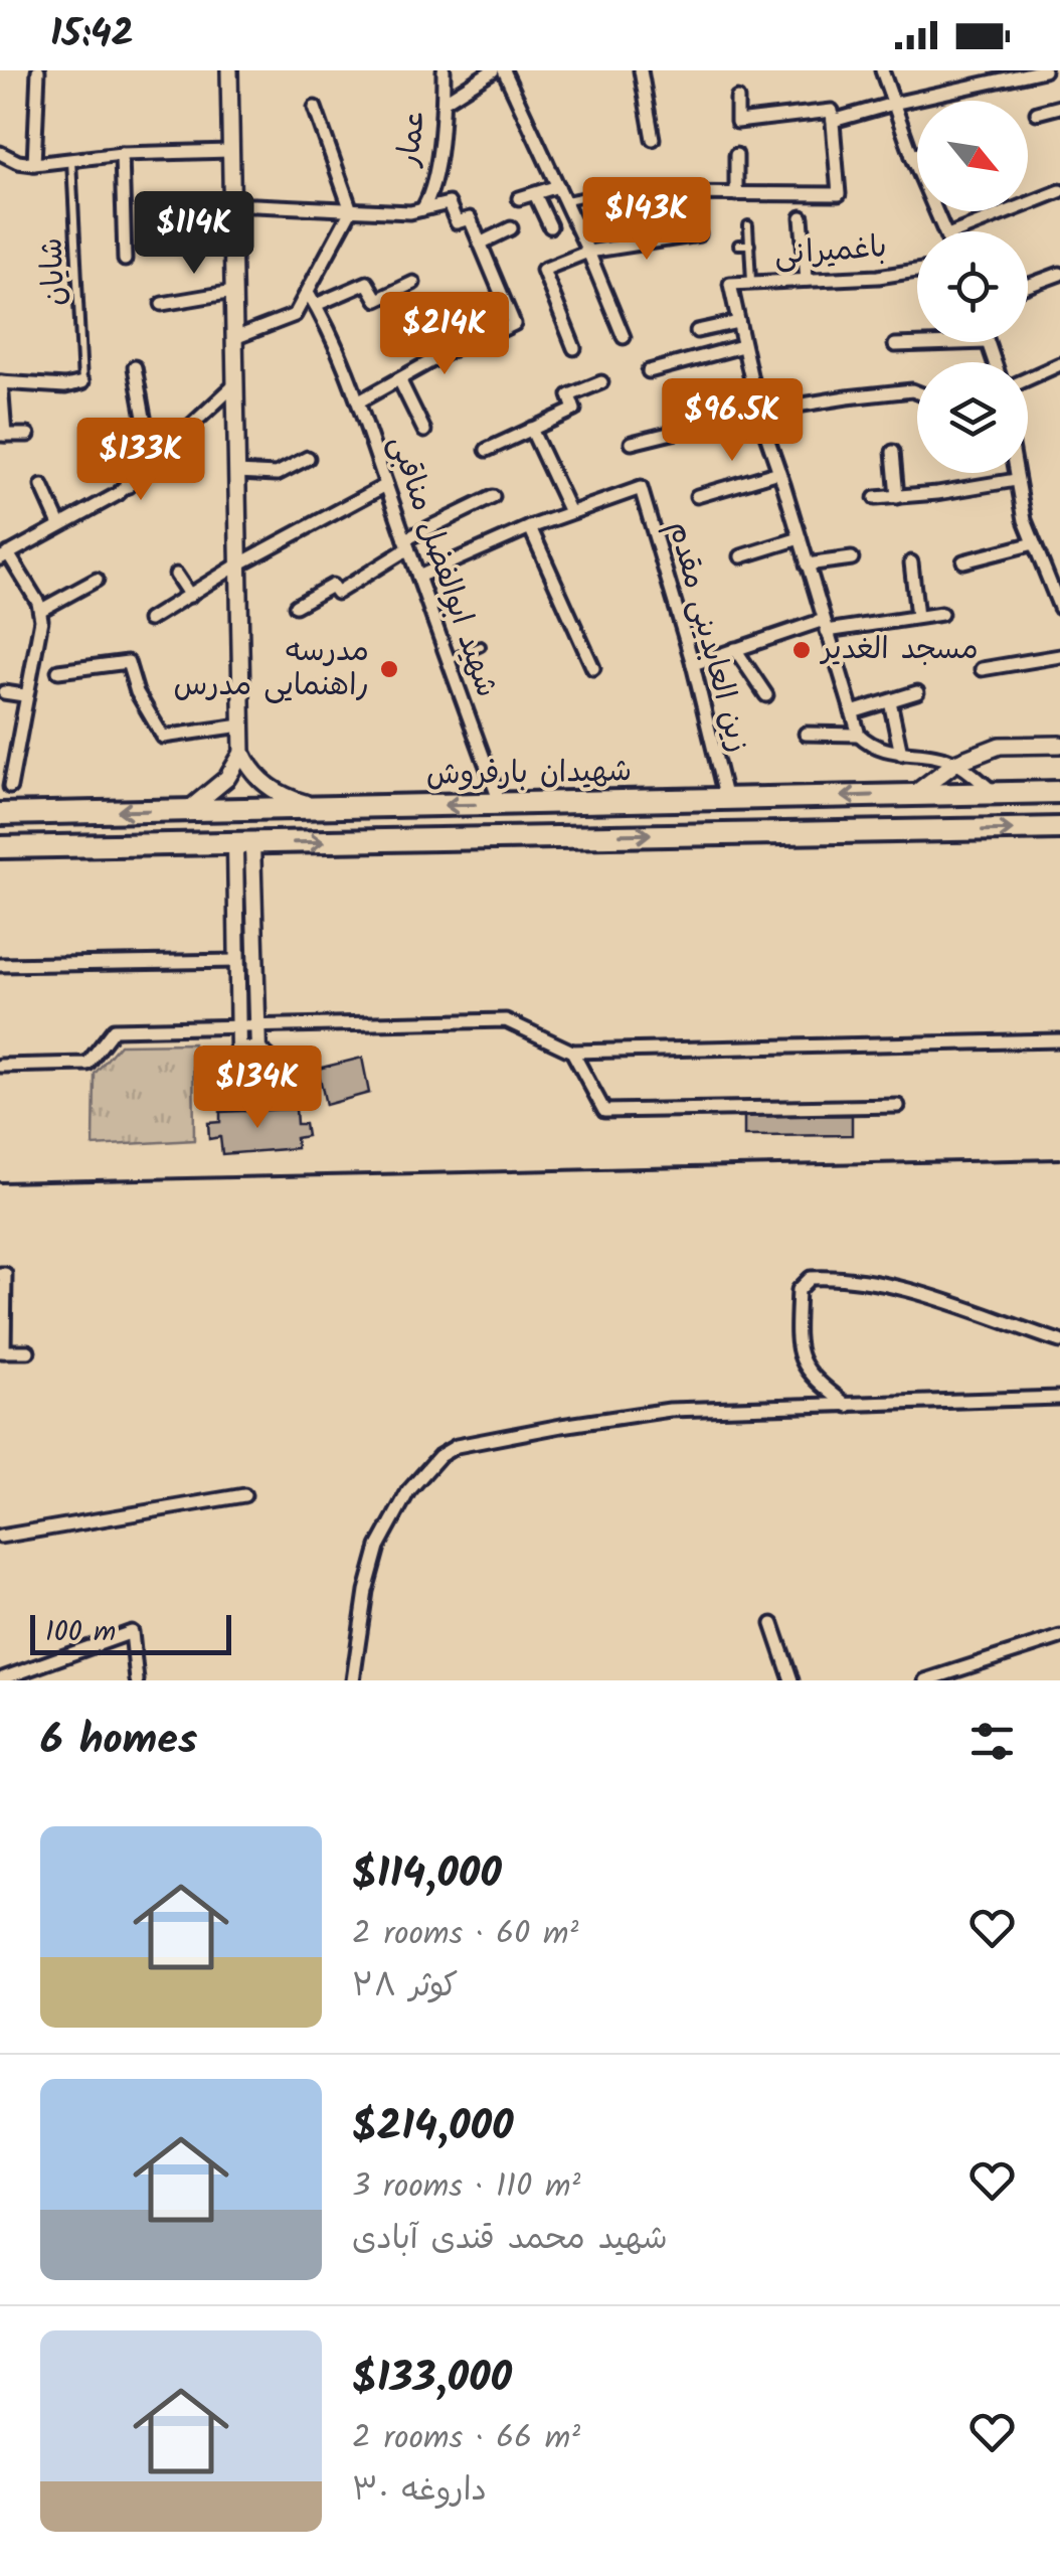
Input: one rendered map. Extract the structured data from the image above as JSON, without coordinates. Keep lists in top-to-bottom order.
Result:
{
  "streets": {
    "highway": ["شهیدان بارفروش"],
    "street": [
      "عمار",
      "باغمیرانی",
      "شهید ابوالفضل مناقبی",
      "زین العابدینی مقدم"
    ],
    "lane": ["شایان"]
  },
  "crossings": [
    ["شهید ابوالفضل مناقبی", "شهیدان بارفروش"],
    ["زین العابدینی مقدم", "شهیدان بارفروش"]
  ],
  "places": ["مسجد الغدیر", "مدرسه راهنمایی مدرس"],
  "scale_bar": "100 m",
  "north": "bottom right",
  "page": {
    "status": "15:42",
    "price": [
      "$143K",
      "$114K",
      "$214K",
      "$96.5K",
      "$133K",
      "$134K"
    ],
    "scale": "100 m",
    "heading": "6 homes",
    "list": [
      {
        "name": "$114,000",
        "note": "2 rooms · 60 m² · کوثر ۲۸"
      },
      {
        "name": "$214,000",
        "note": "3 rooms · 110 m² · شهید محمد قندی آبادی"
      },
      {
        "name": "$133,000",
        "note": "2 rooms · 66 m² · داروغه ۳۰"
      }
    ]
  }
}
